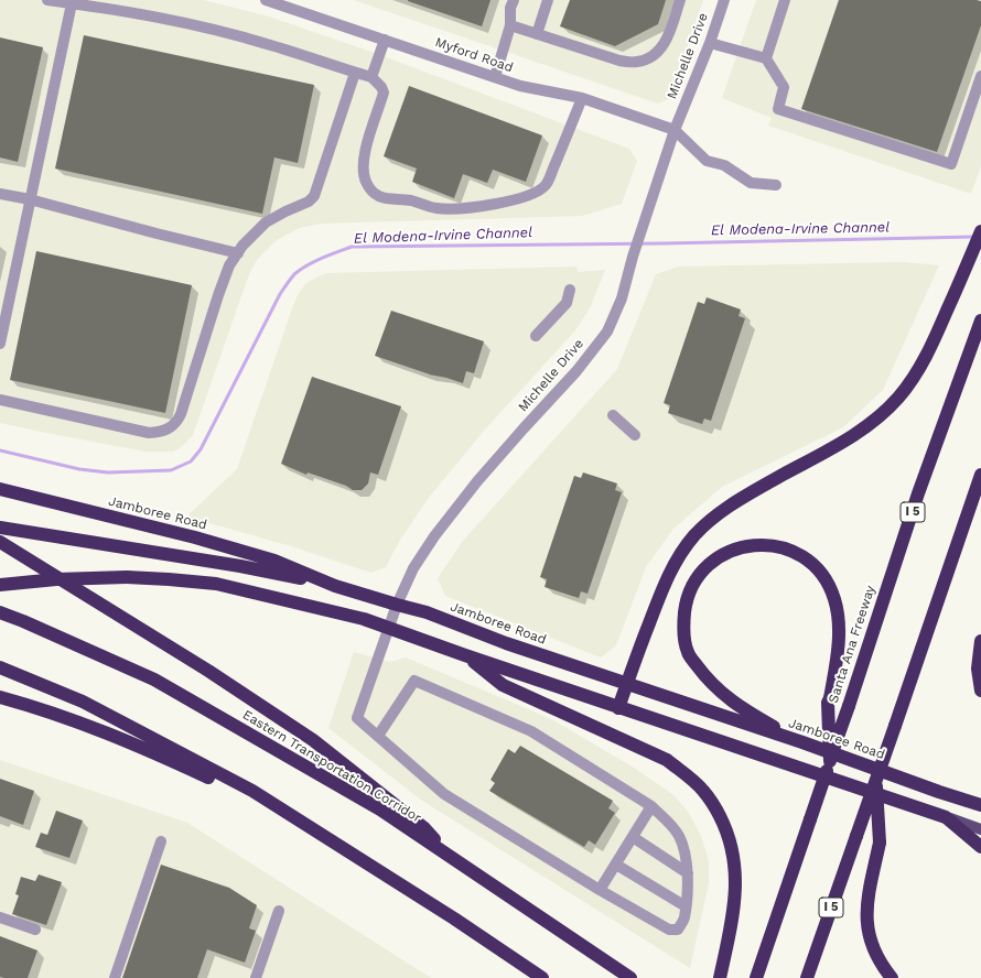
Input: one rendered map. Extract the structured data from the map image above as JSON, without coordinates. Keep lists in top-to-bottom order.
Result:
{
  "streets": {
    "highway": [
      "I 5",
      "Jamboree Road",
      "Santa Ana Freeway",
      "Eastern Transportation Corridor"
    ],
    "street": ["Myford Road", "Michelle Drive"]
  },
  "crossings": [
    ["Myford Road", "Michelle Drive"],
    ["Michelle Drive", "Jamboree Road"]
  ],
  "water": ["El Modena-Irvine Channel"]
}
